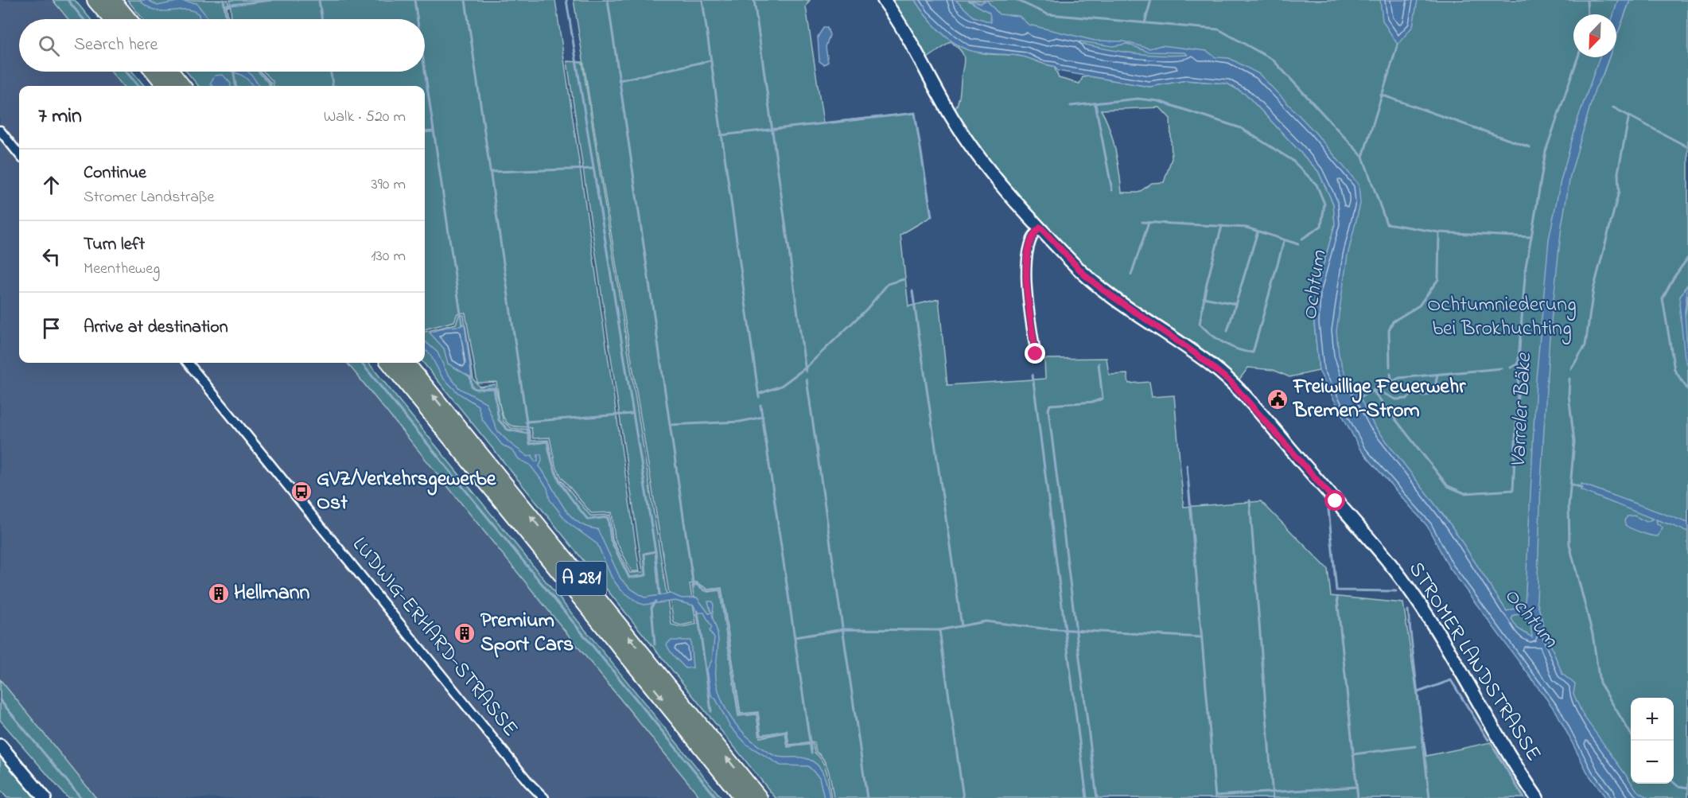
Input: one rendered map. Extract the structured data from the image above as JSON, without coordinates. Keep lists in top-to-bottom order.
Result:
{
  "streets": {
    "highway": ["A 281"],
    "main road": ["STROMER LANDSTRASSE"],
    "street": ["LUDWIG-ERHARD-STRASSE"]
  },
  "water": ["Ochtum", "Varreler Bäke"],
  "parks": ["Ochtumniederung bei Brokhuchting"],
  "places": {
    "public building": ["Freiwillige Feuerwehr Bremen-Strom"],
    "bus stop": ["GVZ/Verkehrsgewerbe Ost"],
    "building": ["Hellmann", "Premium Sport Cars"]
  },
  "north": "bottom left",
  "page": {
    "search": "Search here",
    "heading": ["7 min", "Walk · 520 m"],
    "list": [
      ["Continue", "Stromer Landstraße", "390 m"],
      ["Turn left", "Meentheweg", "130 m"],
      "Arrive at destination"
    ],
    "map_buttons": ["+", "−"]
  }
}
